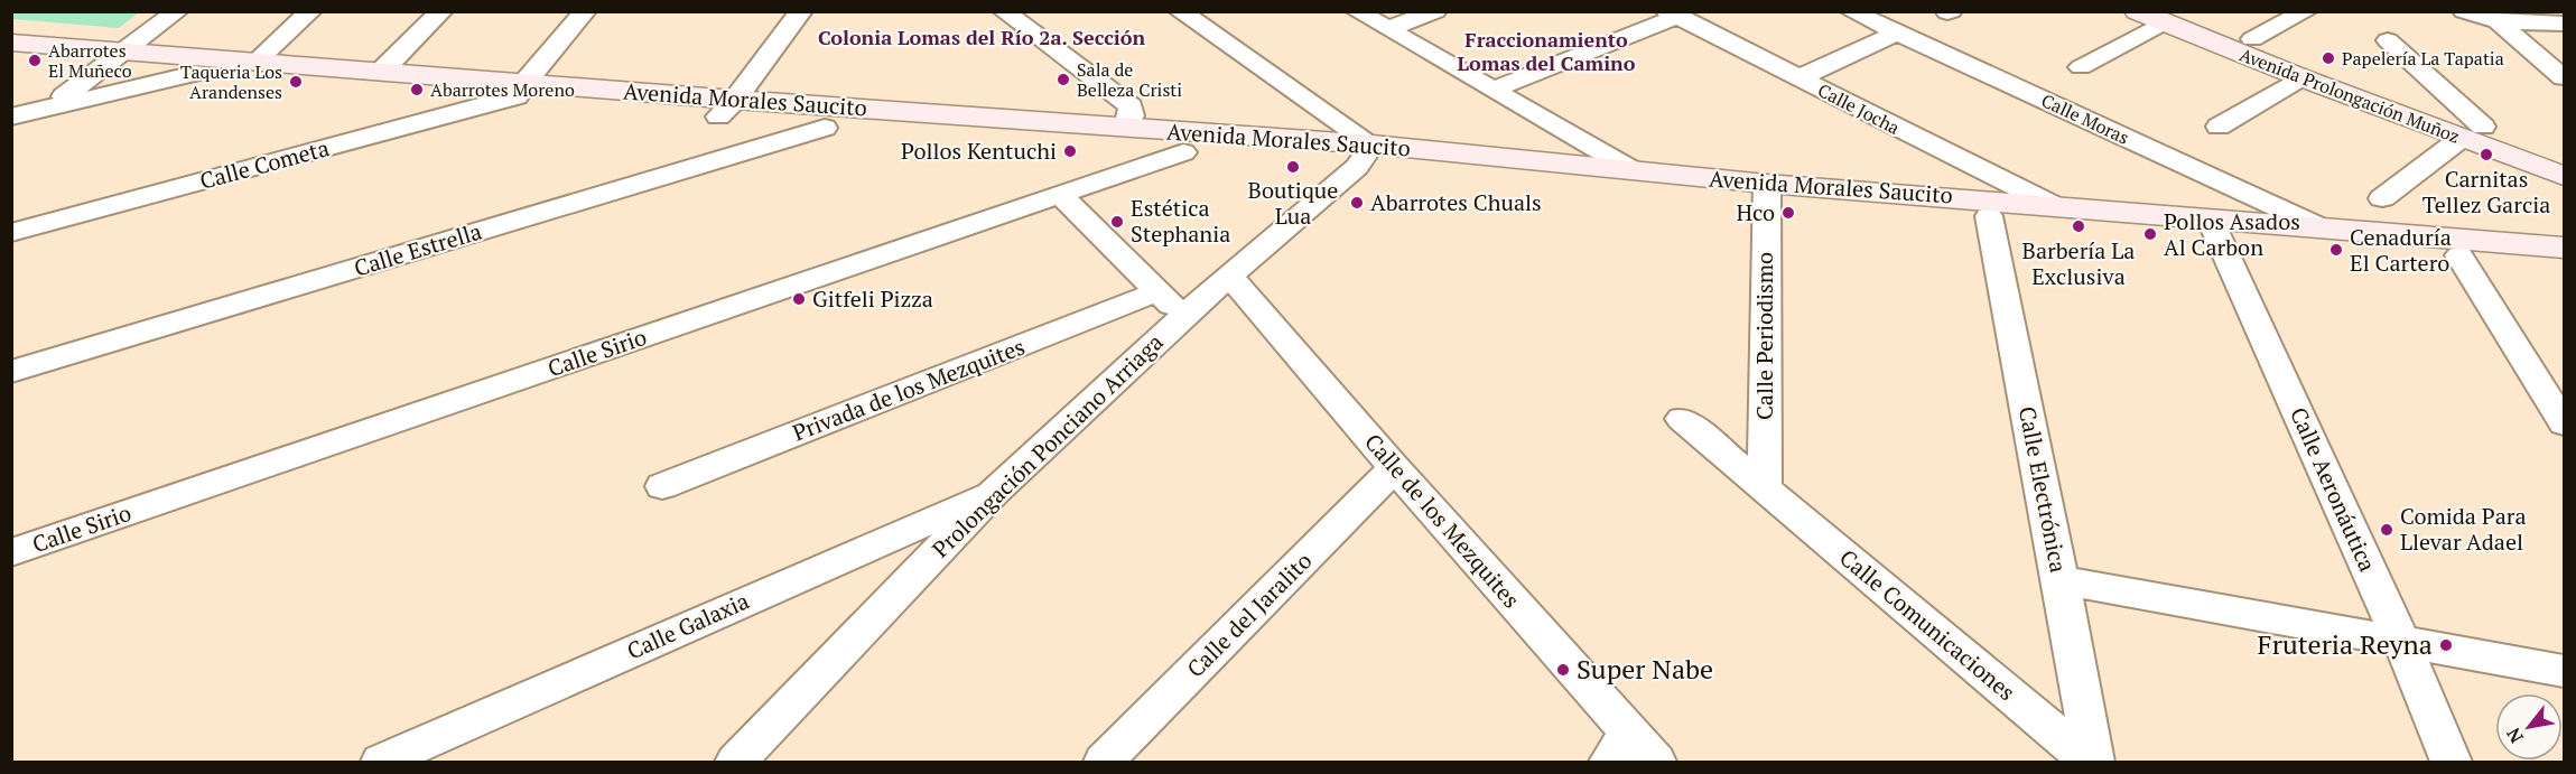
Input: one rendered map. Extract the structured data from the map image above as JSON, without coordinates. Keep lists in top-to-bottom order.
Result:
{
  "streets": {
    "main road": ["Avenida Prolongación Muñoz", "Avenida Morales Saucito"],
    "street": [
      "Calle Jocha",
      "Calle Moras",
      "Calle Cometa",
      "Calle Estrella",
      "Calle Periodismo",
      "Calle Sirio",
      "Privada de los Mezquites",
      "Prolongación Ponciano Arriaga",
      "Calle Electrónica",
      "Calle Aeronáutica",
      "Calle de los Mezquites",
      "Calle del Jaralito",
      "Calle Comunicaciones",
      "Calle Galaxia"
    ]
  },
  "crossings": [
    ["Avenida Morales Saucito", "Calle Jocha"],
    ["Avenida Morales Saucito", "Calle Moras"],
    ["Avenida Morales Saucito", "Calle Cometa"],
    ["Avenida Morales Saucito", "Calle Estrella"],
    ["Avenida Morales Saucito", "Calle Periodismo"],
    ["Avenida Morales Saucito", "Calle Sirio"],
    ["Avenida Morales Saucito", "Prolongación Ponciano Arriaga"],
    ["Avenida Morales Saucito", "Calle Electrónica"],
    ["Avenida Morales Saucito", "Calle Aeronáutica"],
    ["Calle Periodismo", "Calle Comunicaciones"],
    ["Prolongación Ponciano Arriaga", "Calle de los Mezquites"],
    ["Prolongación Ponciano Arriaga", "Calle Galaxia"],
    ["Calle Electrónica", "Calle Comunicaciones"],
    ["Calle de los Mezquites", "Calle del Jaralito"]
  ],
  "districts": ["Colonia Lomas del Río 2a. Sección", "Fraccionamiento Lomas del Camino"],
  "places": [
    "Papelería La Tapatia",
    "Abarrotes El Muñeco",
    "Sala de Belleza Cristi",
    "Taqueria Los Arandenses",
    "Abarrotes Moreno",
    "Pollos Kentuchi",
    "Carnitas Tellez Garcia",
    "Boutique Lua",
    "Abarrotes Chuals",
    "Hco",
    "Estética Stephania",
    "Barbería La Exclusiva",
    "Pollos Asados Al Carbon",
    "Cenaduría El Cartero",
    "Gitfeli Pizza",
    "Comida Para Llevar Adael",
    "Fruteria Reyna",
    "Super Nabe"
  ],
  "north": "bottom left"
}
